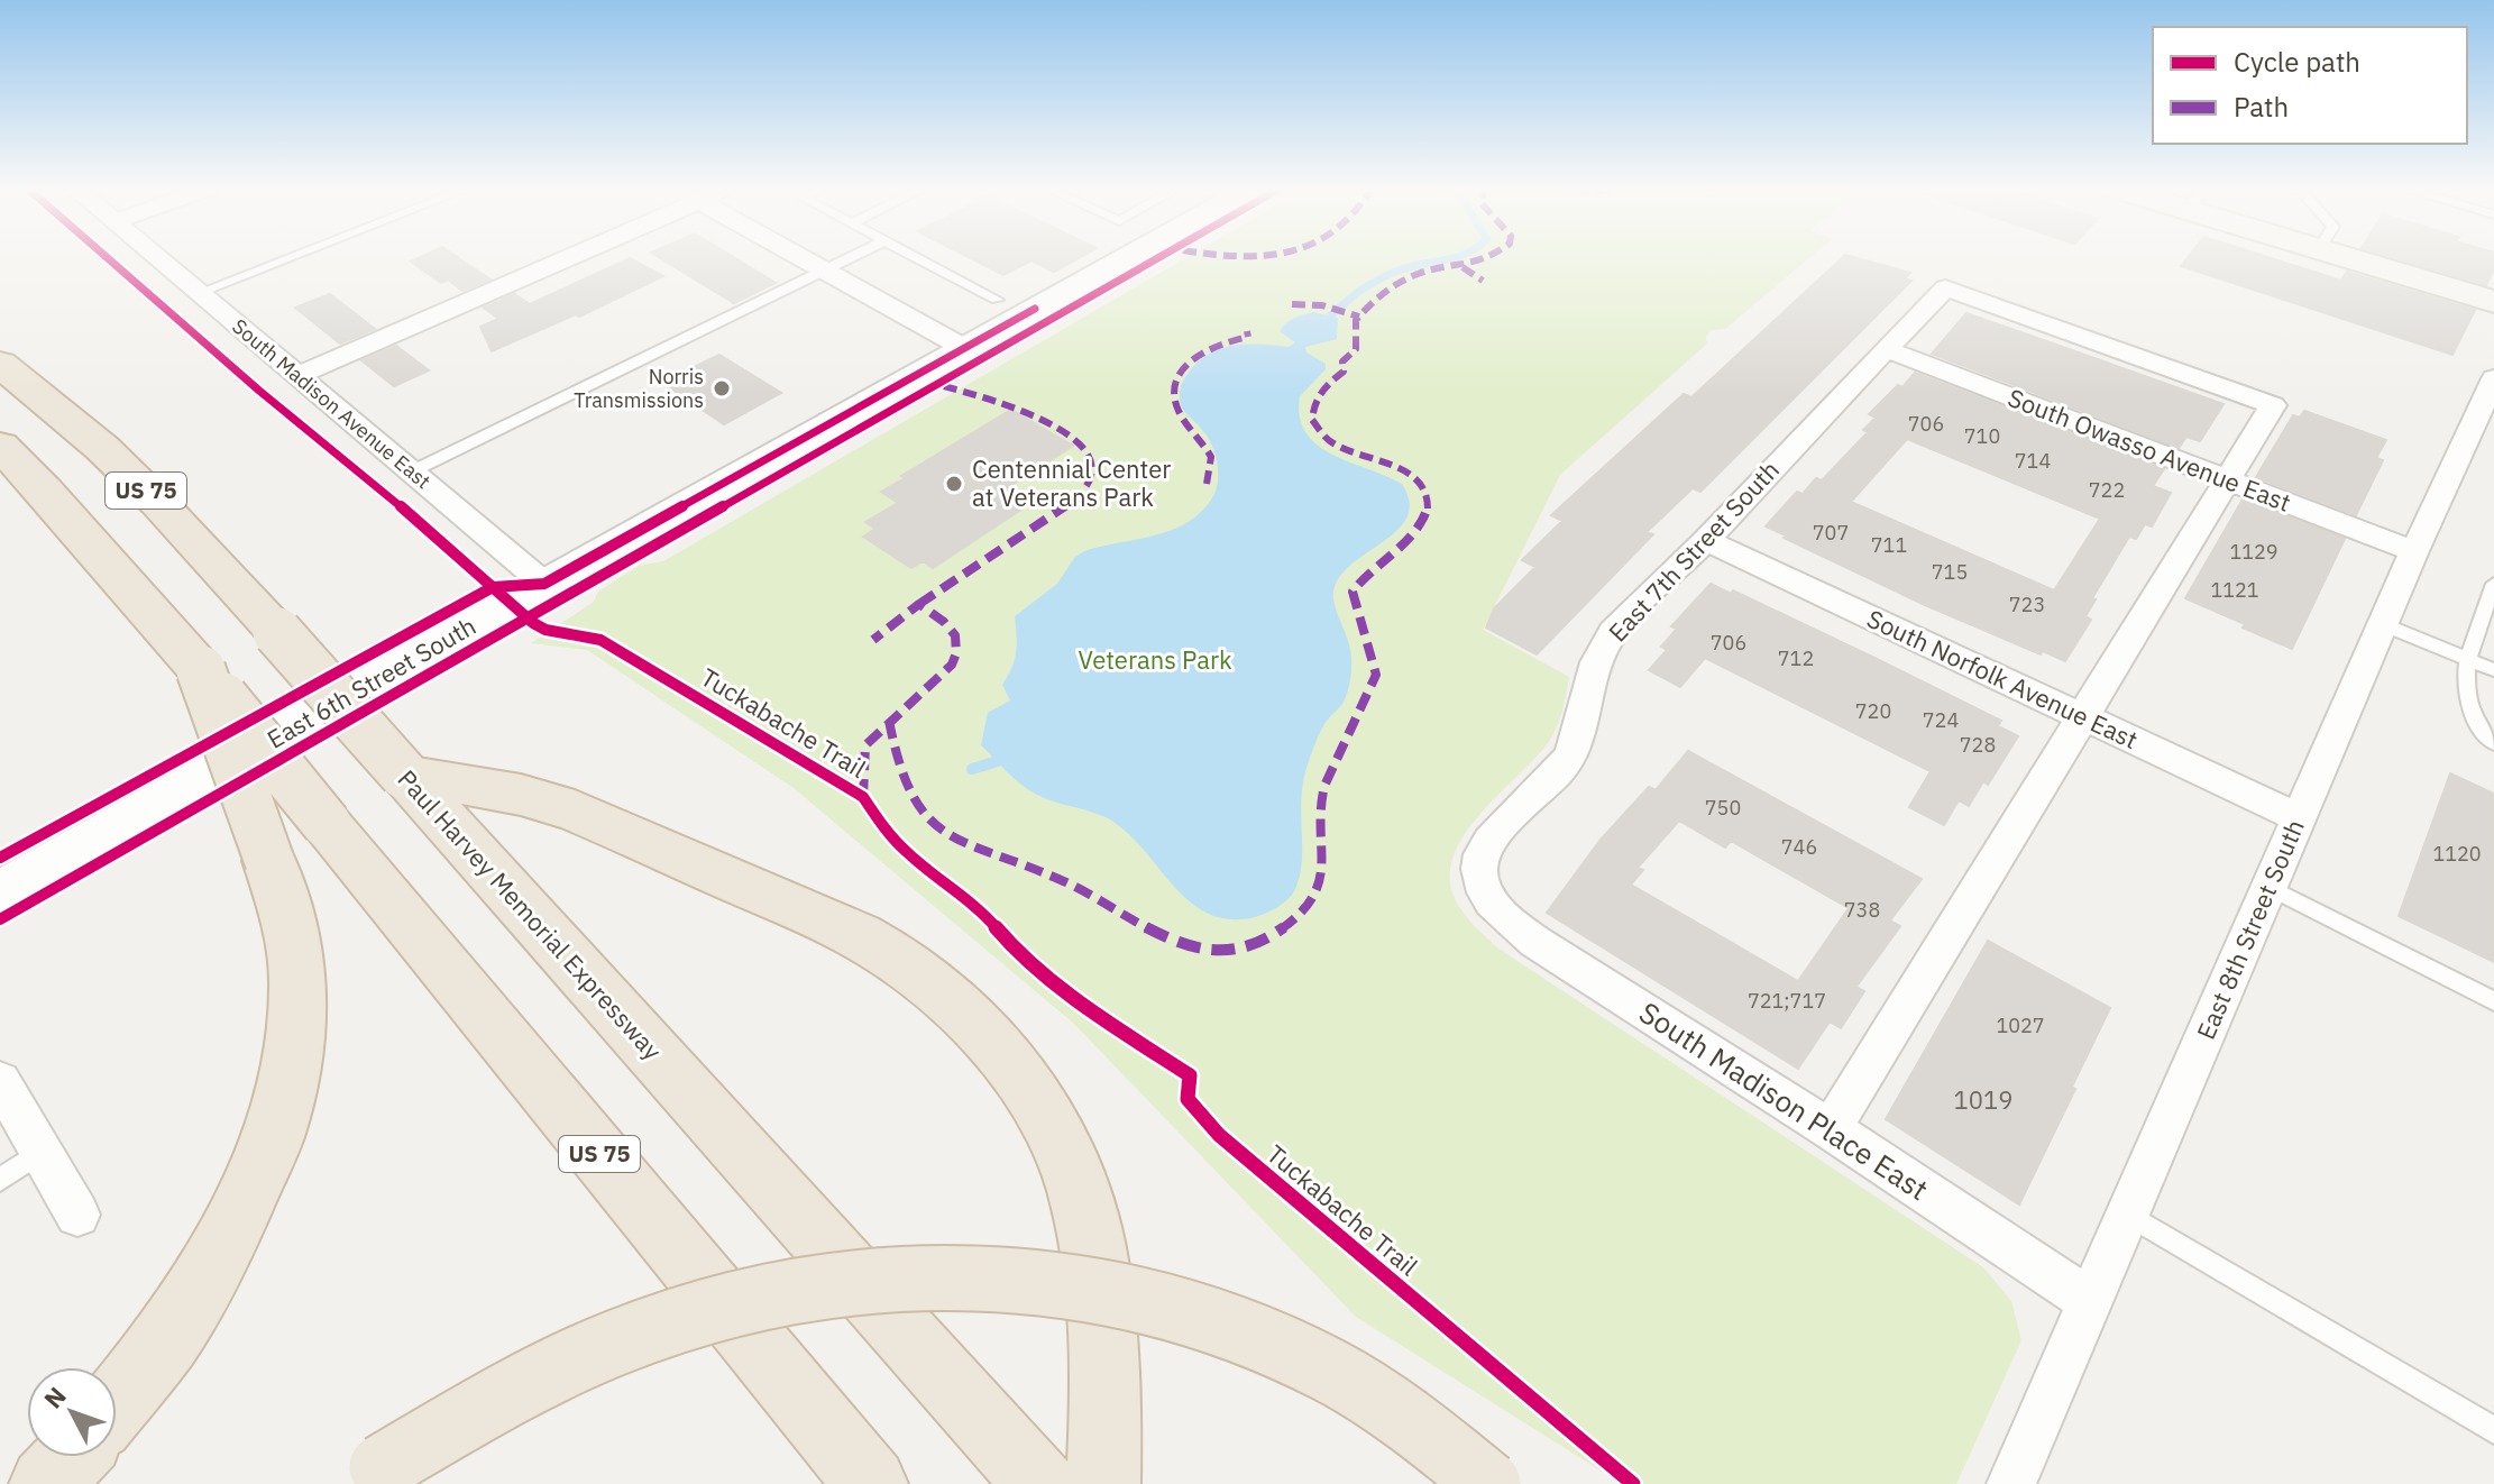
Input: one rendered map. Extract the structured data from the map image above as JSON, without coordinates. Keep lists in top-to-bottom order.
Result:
{
  "streets": {
    "highway": ["US 75", "Paul Harvey Memorial Expressway"],
    "street": [
      "South Madison Avenue East",
      "South Owasso Avenue East",
      "East 7th Street South",
      "South Norfolk Avenue East",
      "East 6th Street South",
      "East 8th Street South",
      "South Madison Place East"
    ],
    "cycle path": ["Tuckabache Trail"]
  },
  "crossings": [
    ["South Madison Avenue East", "East 6th Street South"],
    ["South Owasso Avenue East", "East 7th Street South"],
    ["South Owasso Avenue East", "East 8th Street South"],
    ["East 7th Street South", "South Norfolk Avenue East"],
    ["East 7th Street South", "South Madison Place East"],
    ["South Norfolk Avenue East", "East 8th Street South"],
    ["East 8th Street South", "South Madison Place East"]
  ],
  "parks": ["Veterans Park"],
  "places": ["Norris Transmissions", "Centennial Center at Veterans Park"],
  "house_numbers": [
    "706",
    "710",
    "714",
    "722",
    "707",
    "711",
    "1129",
    "715",
    "1121",
    "723",
    "706",
    "712",
    "720",
    "724",
    "728",
    "750",
    "746",
    "1120",
    "738",
    "721;717",
    "1027",
    "1019"
  ],
  "legend": ["Cycle path", "Path"],
  "north": "top left"
}
